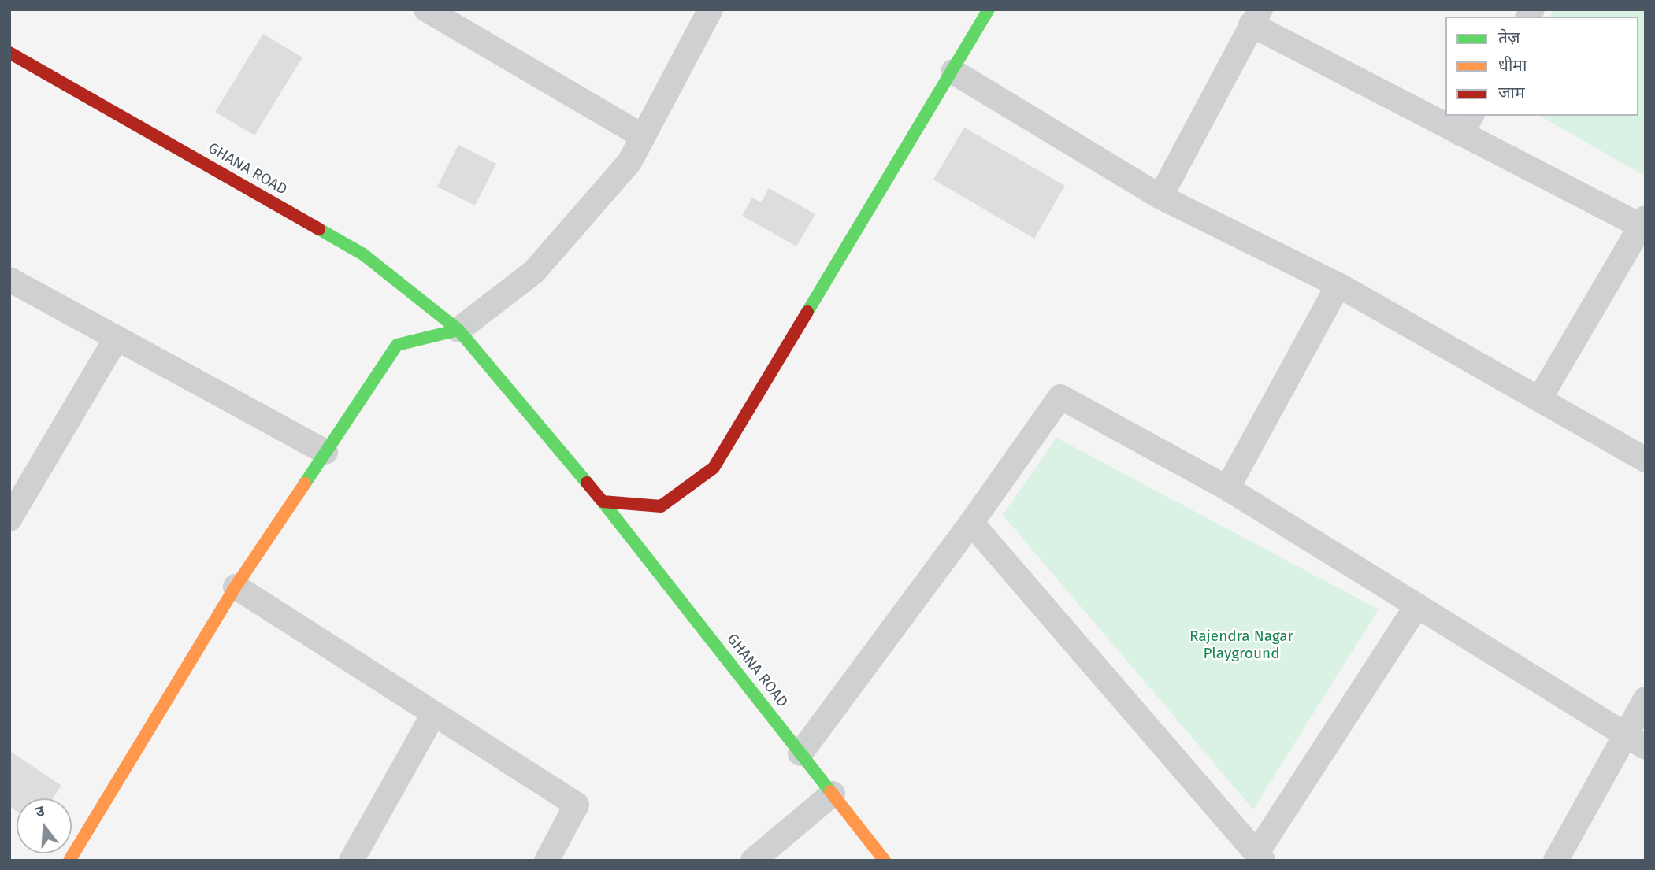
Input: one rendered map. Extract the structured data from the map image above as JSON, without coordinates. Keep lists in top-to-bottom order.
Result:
{
  "streets": {
    "street": ["GHANA ROAD"]
  },
  "parks": ["Rajendra Nagar Playground"],
  "legend": ["तेज़", "धीमा", "जाम"],
  "north": "top"
}
